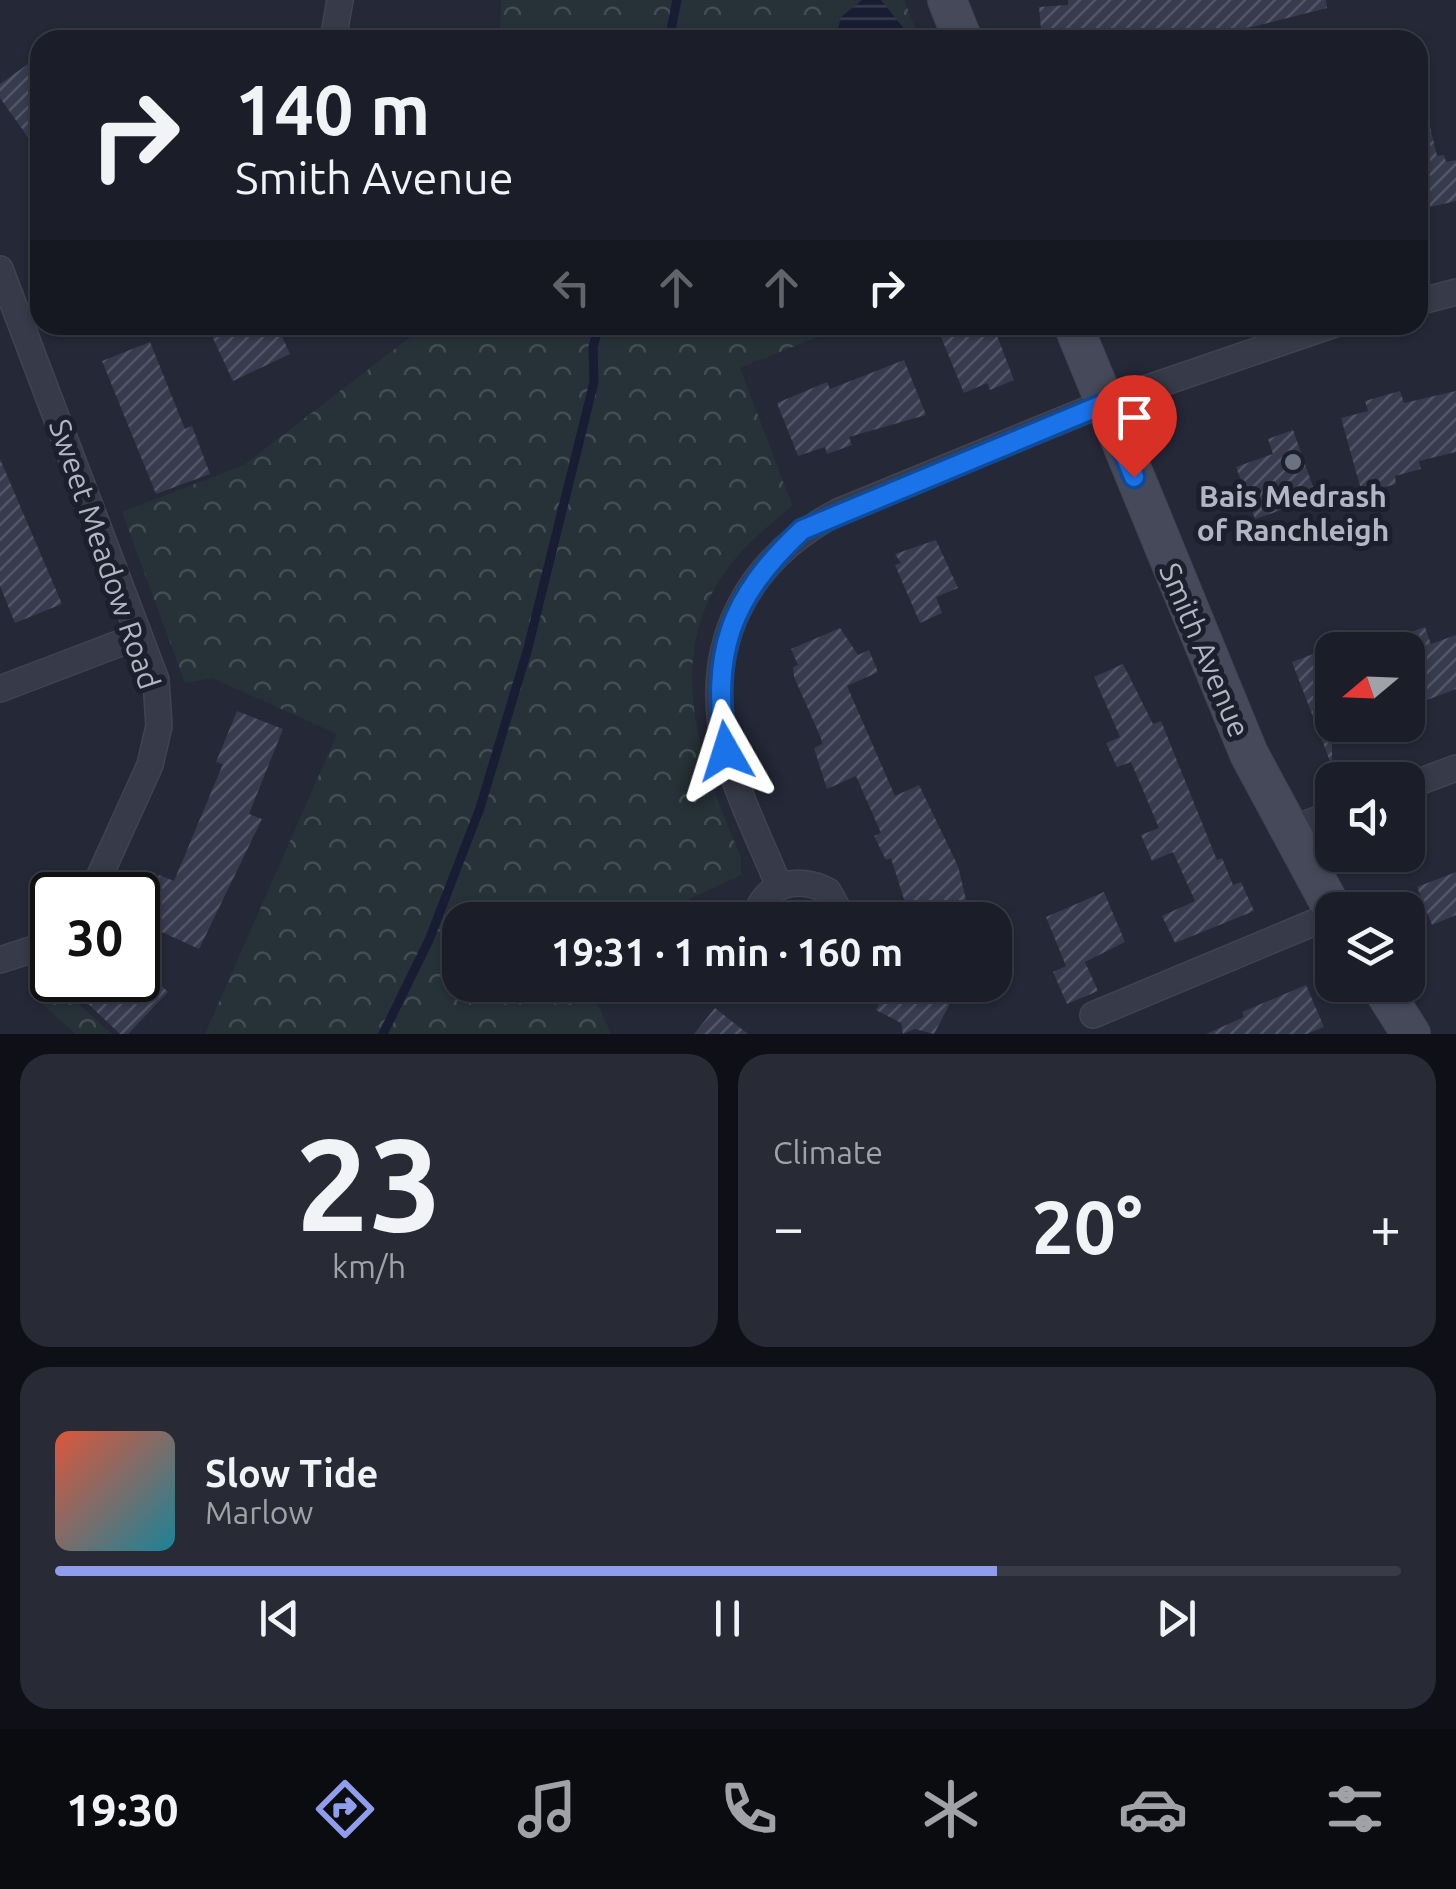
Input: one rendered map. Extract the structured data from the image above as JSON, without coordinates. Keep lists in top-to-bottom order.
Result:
{
  "streets": {
    "main road": ["Smith Avenue"],
    "street": ["Sweet Meadow Road"]
  },
  "places": ["Bais Medrash of Ranchleigh"],
  "north": "left",
  "page": {
    "turn": ["140 m", "Smith Avenue"],
    "limit": "30",
    "trip": "19:31 · 1 min · 160 m",
    "tile": [
      ["23", "km/h"],
      "Climate"
    ],
    "heat": ["−", "20°", "+"],
    "song": ["Slow Tide", "Marlow"],
    "tabs": "19:30"
  }
}
